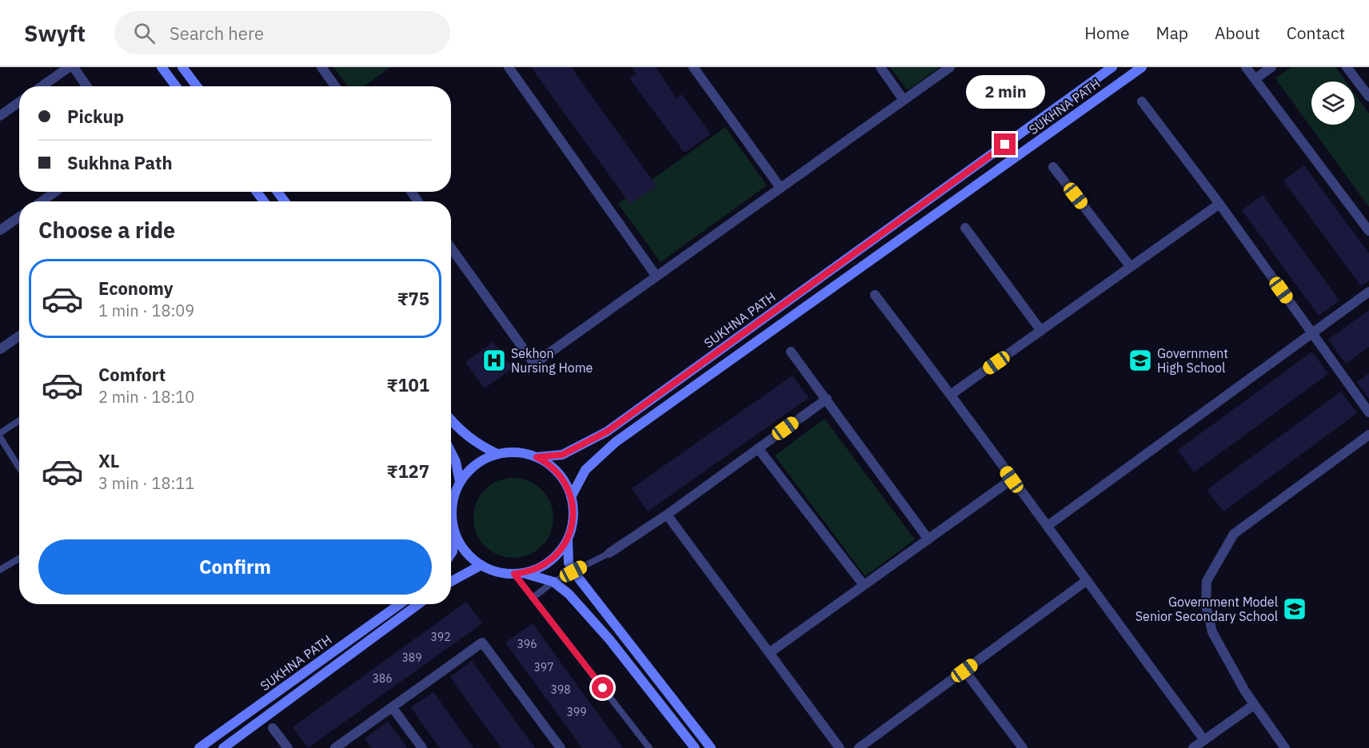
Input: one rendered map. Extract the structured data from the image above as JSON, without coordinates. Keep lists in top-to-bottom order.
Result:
{
  "streets": {
    "main road": ["SUKHNA PATH"]
  },
  "places": {
    "hospital": ["Sekhon Nursing Home"],
    "school or university": ["Government High School", "Government Model Senior Secondary School"]
  },
  "house_numbers": [
    "392",
    "396",
    "389",
    "397",
    "386",
    "398",
    "399"
  ],
  "page": {
    "header": "Swyft",
    "search": "Search here",
    "nav": [
      "Home",
      "Map",
      "About",
      "Contact"
    ],
    "bubble": "2 min",
    "banner": ["Pickup", "Sukhna Path"],
    "heading": "Choose a ride",
    "list": [
      {
        "name": "Economy",
        "note": "1 min · 18:09",
        "value": "₹75"
      },
      {
        "name": "Comfort",
        "note": "2 min · 18:10",
        "value": "₹101"
      },
      {
        "name": "XL",
        "note": "3 min · 18:11",
        "value": "₹127"
      }
    ],
    "buttons": "Confirm"
  }
}
